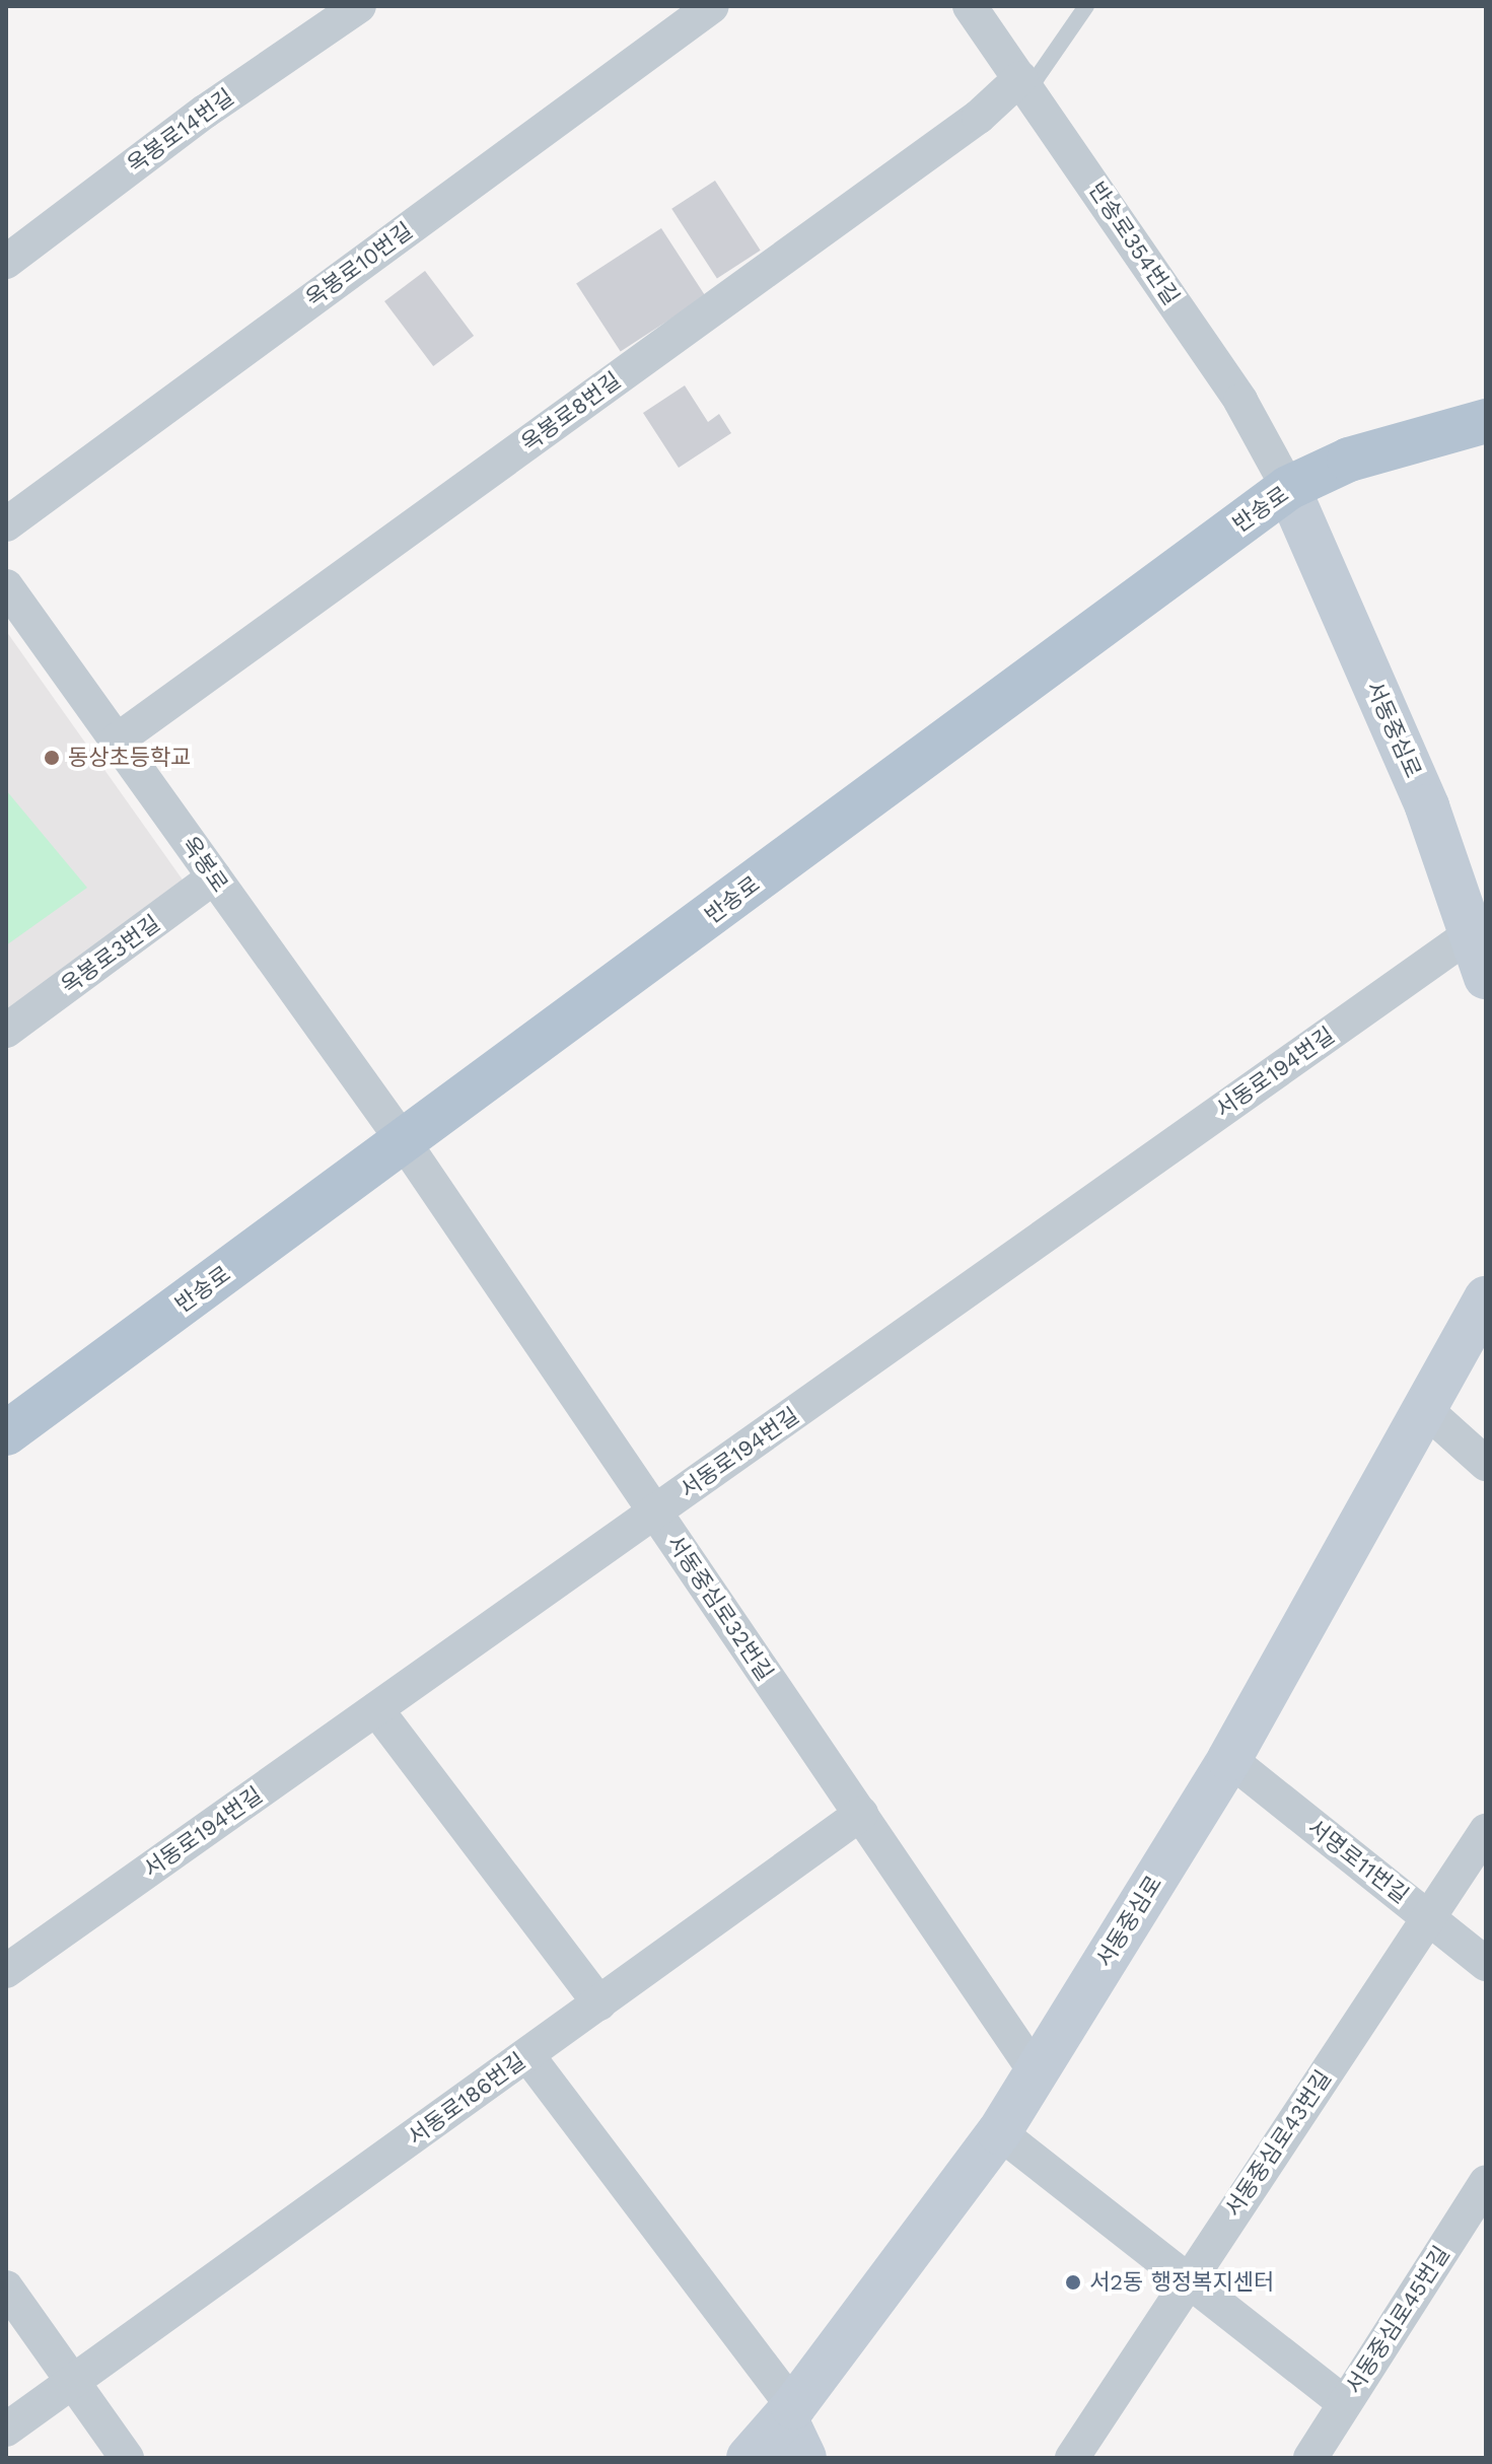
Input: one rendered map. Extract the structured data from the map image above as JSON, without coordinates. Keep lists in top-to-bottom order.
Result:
{
  "streets": {
    "main road": ["반송로"],
    "street": [
      "옥봉로14번길",
      "반송로354번길",
      "옥봉로10번길",
      "옥봉로8번길",
      "서동중심로",
      "옥봉로",
      "옥봉로3번길",
      "서동로194번길",
      "서동중심로32번길",
      "서명로11번길",
      "서동로186번길",
      "서동중심로43번길",
      "서동중심로45번길"
    ]
  },
  "crossings": [
    ["반송로354번길", "옥봉로8번길"],
    ["반송로354번길", "반송로"],
    ["반송로354번길", "서동중심로"],
    ["옥봉로8번길", "옥봉로"],
    ["반송로", "서동중심로"],
    ["반송로", "옥봉로"],
    ["반송로", "서동중심로32번길"],
    ["서동중심로", "서동로194번길"],
    ["서동중심로", "서동중심로32번길"],
    ["서동중심로", "서명로11번길"],
    ["옥봉로", "옥봉로3번길"],
    ["옥봉로", "서동중심로32번길"],
    ["서동로194번길", "서동중심로32번길"],
    ["서동중심로32번길", "서동로186번길"],
    ["서명로11번길", "서동중심로43번길"]
  ],
  "places": ["동상초등학교", "서2동 행정복지센터"]
}
